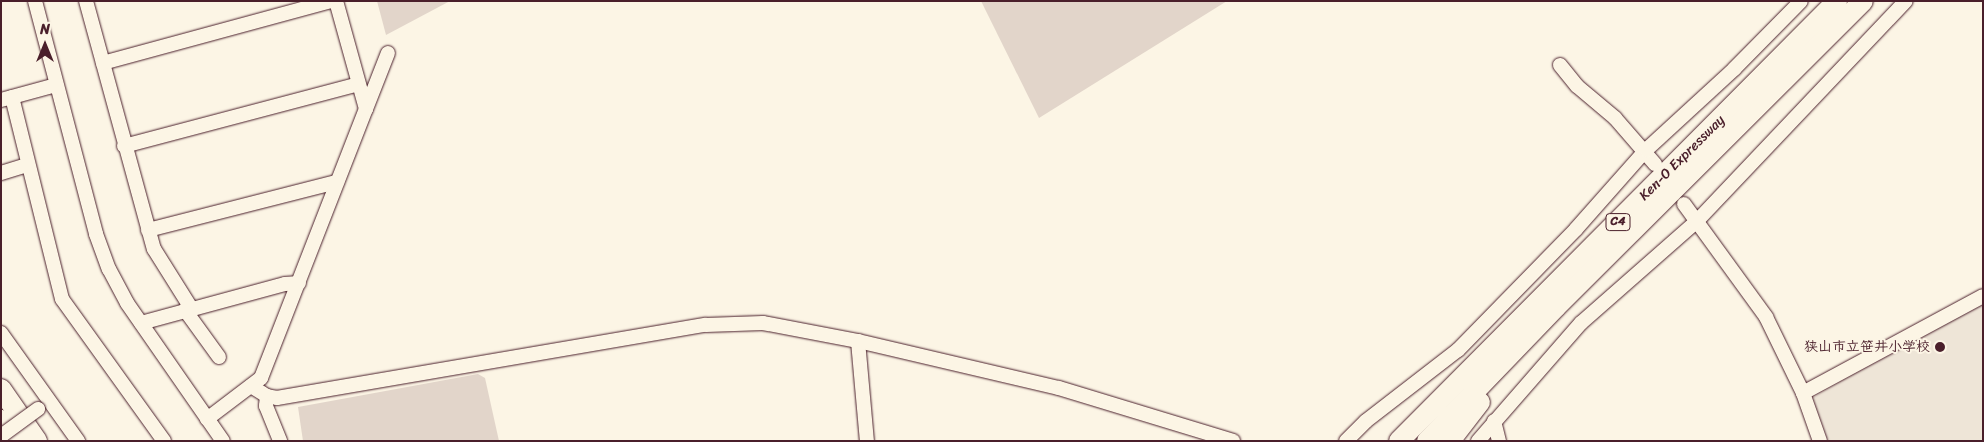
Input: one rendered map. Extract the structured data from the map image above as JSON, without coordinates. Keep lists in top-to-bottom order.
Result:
{
  "streets": {
    "highway": ["Ken-O Expressway", "C4"]
  },
  "places": ["狭山市立笹井小学校"],
  "north": "top"
}
